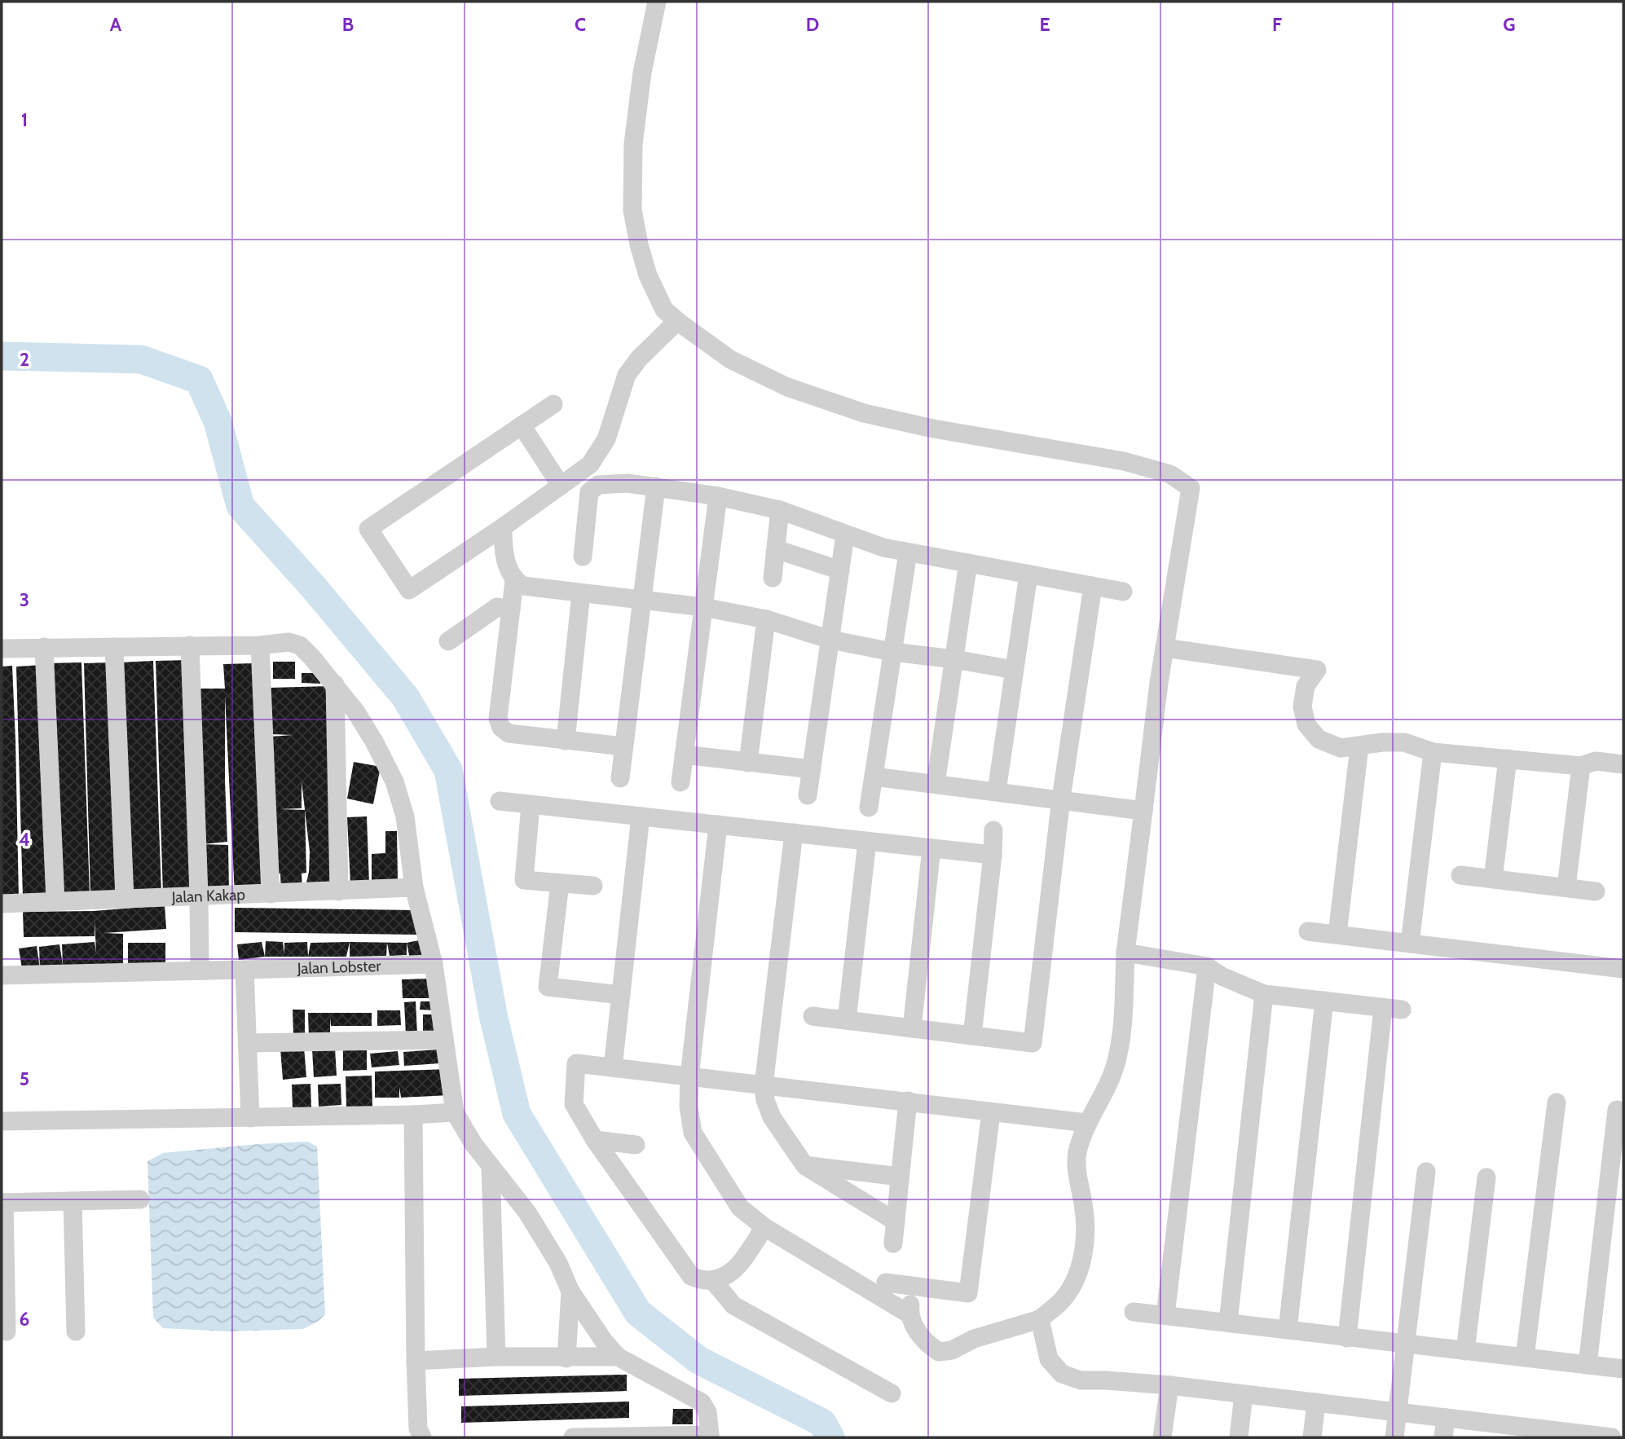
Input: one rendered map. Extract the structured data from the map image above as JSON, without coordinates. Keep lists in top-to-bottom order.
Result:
{
  "streets": {
    "street": ["Jalan Kakap", "Jalan Lobster"]
  },
  "grid": {
    "columns": [
      "A",
      "B",
      "C",
      "D",
      "E",
      "F",
      "G"
    ],
    "rows": [
      "1",
      "2",
      "3",
      "4",
      "5",
      "6"
    ]
  }
}
